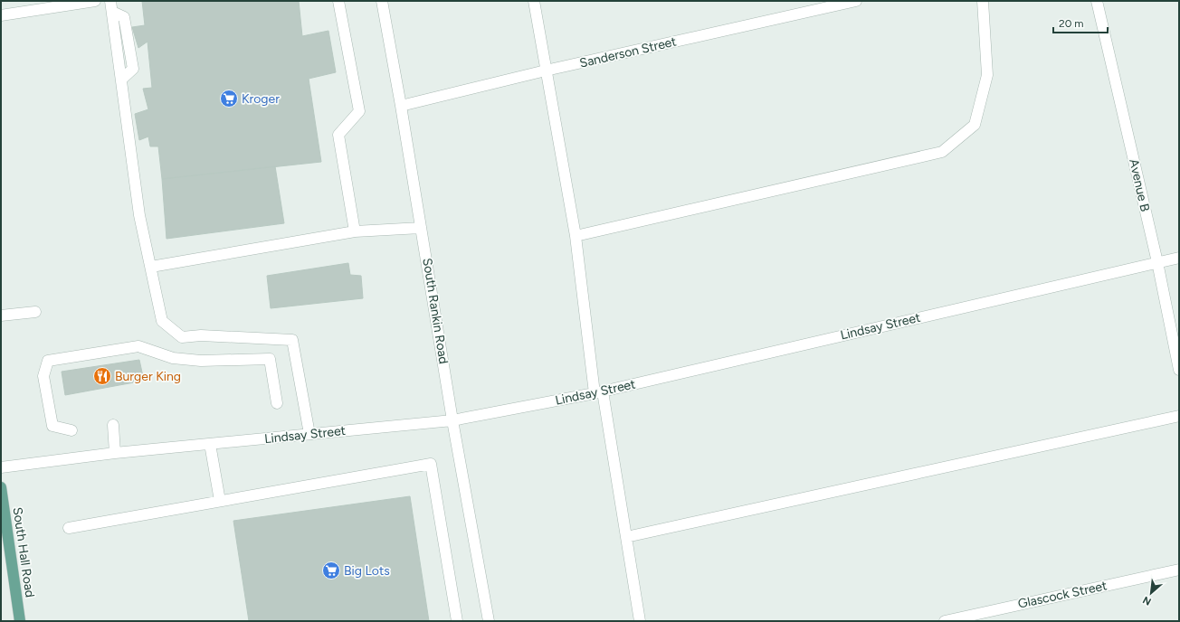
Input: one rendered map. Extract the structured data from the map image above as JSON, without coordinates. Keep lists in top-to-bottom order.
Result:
{
  "streets": {
    "main road": ["South Hall Road"],
    "street": [
      "Sanderson Street",
      "Avenue B",
      "South Rankin Road",
      "Lindsay Street",
      "Glascock Street"
    ]
  },
  "crossings": [
    ["Sanderson Street", "South Rankin Road"],
    ["Avenue B", "Lindsay Street"],
    ["South Rankin Road", "Lindsay Street"]
  ],
  "places": {
    "supermarket": ["Kroger", "Big Lots"],
    "restaurant": ["Burger King"]
  },
  "scale_bar": "20 m",
  "north": "bottom left"
}
